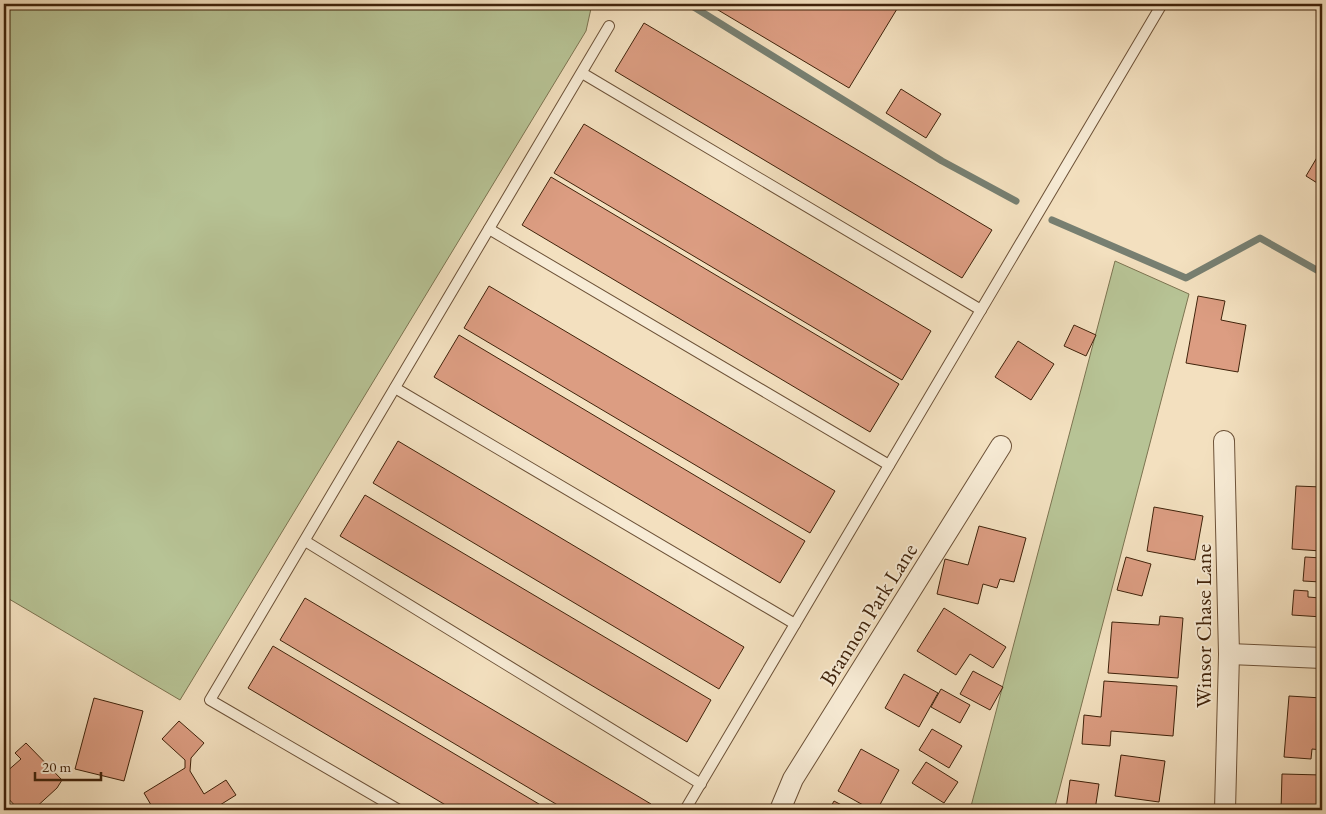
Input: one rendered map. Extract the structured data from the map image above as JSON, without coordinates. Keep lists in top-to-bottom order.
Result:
{
  "streets": {
    "street": ["Brannon Park Lane", "Winsor Chase Lane"]
  },
  "scale_bar": "20 m"
}
